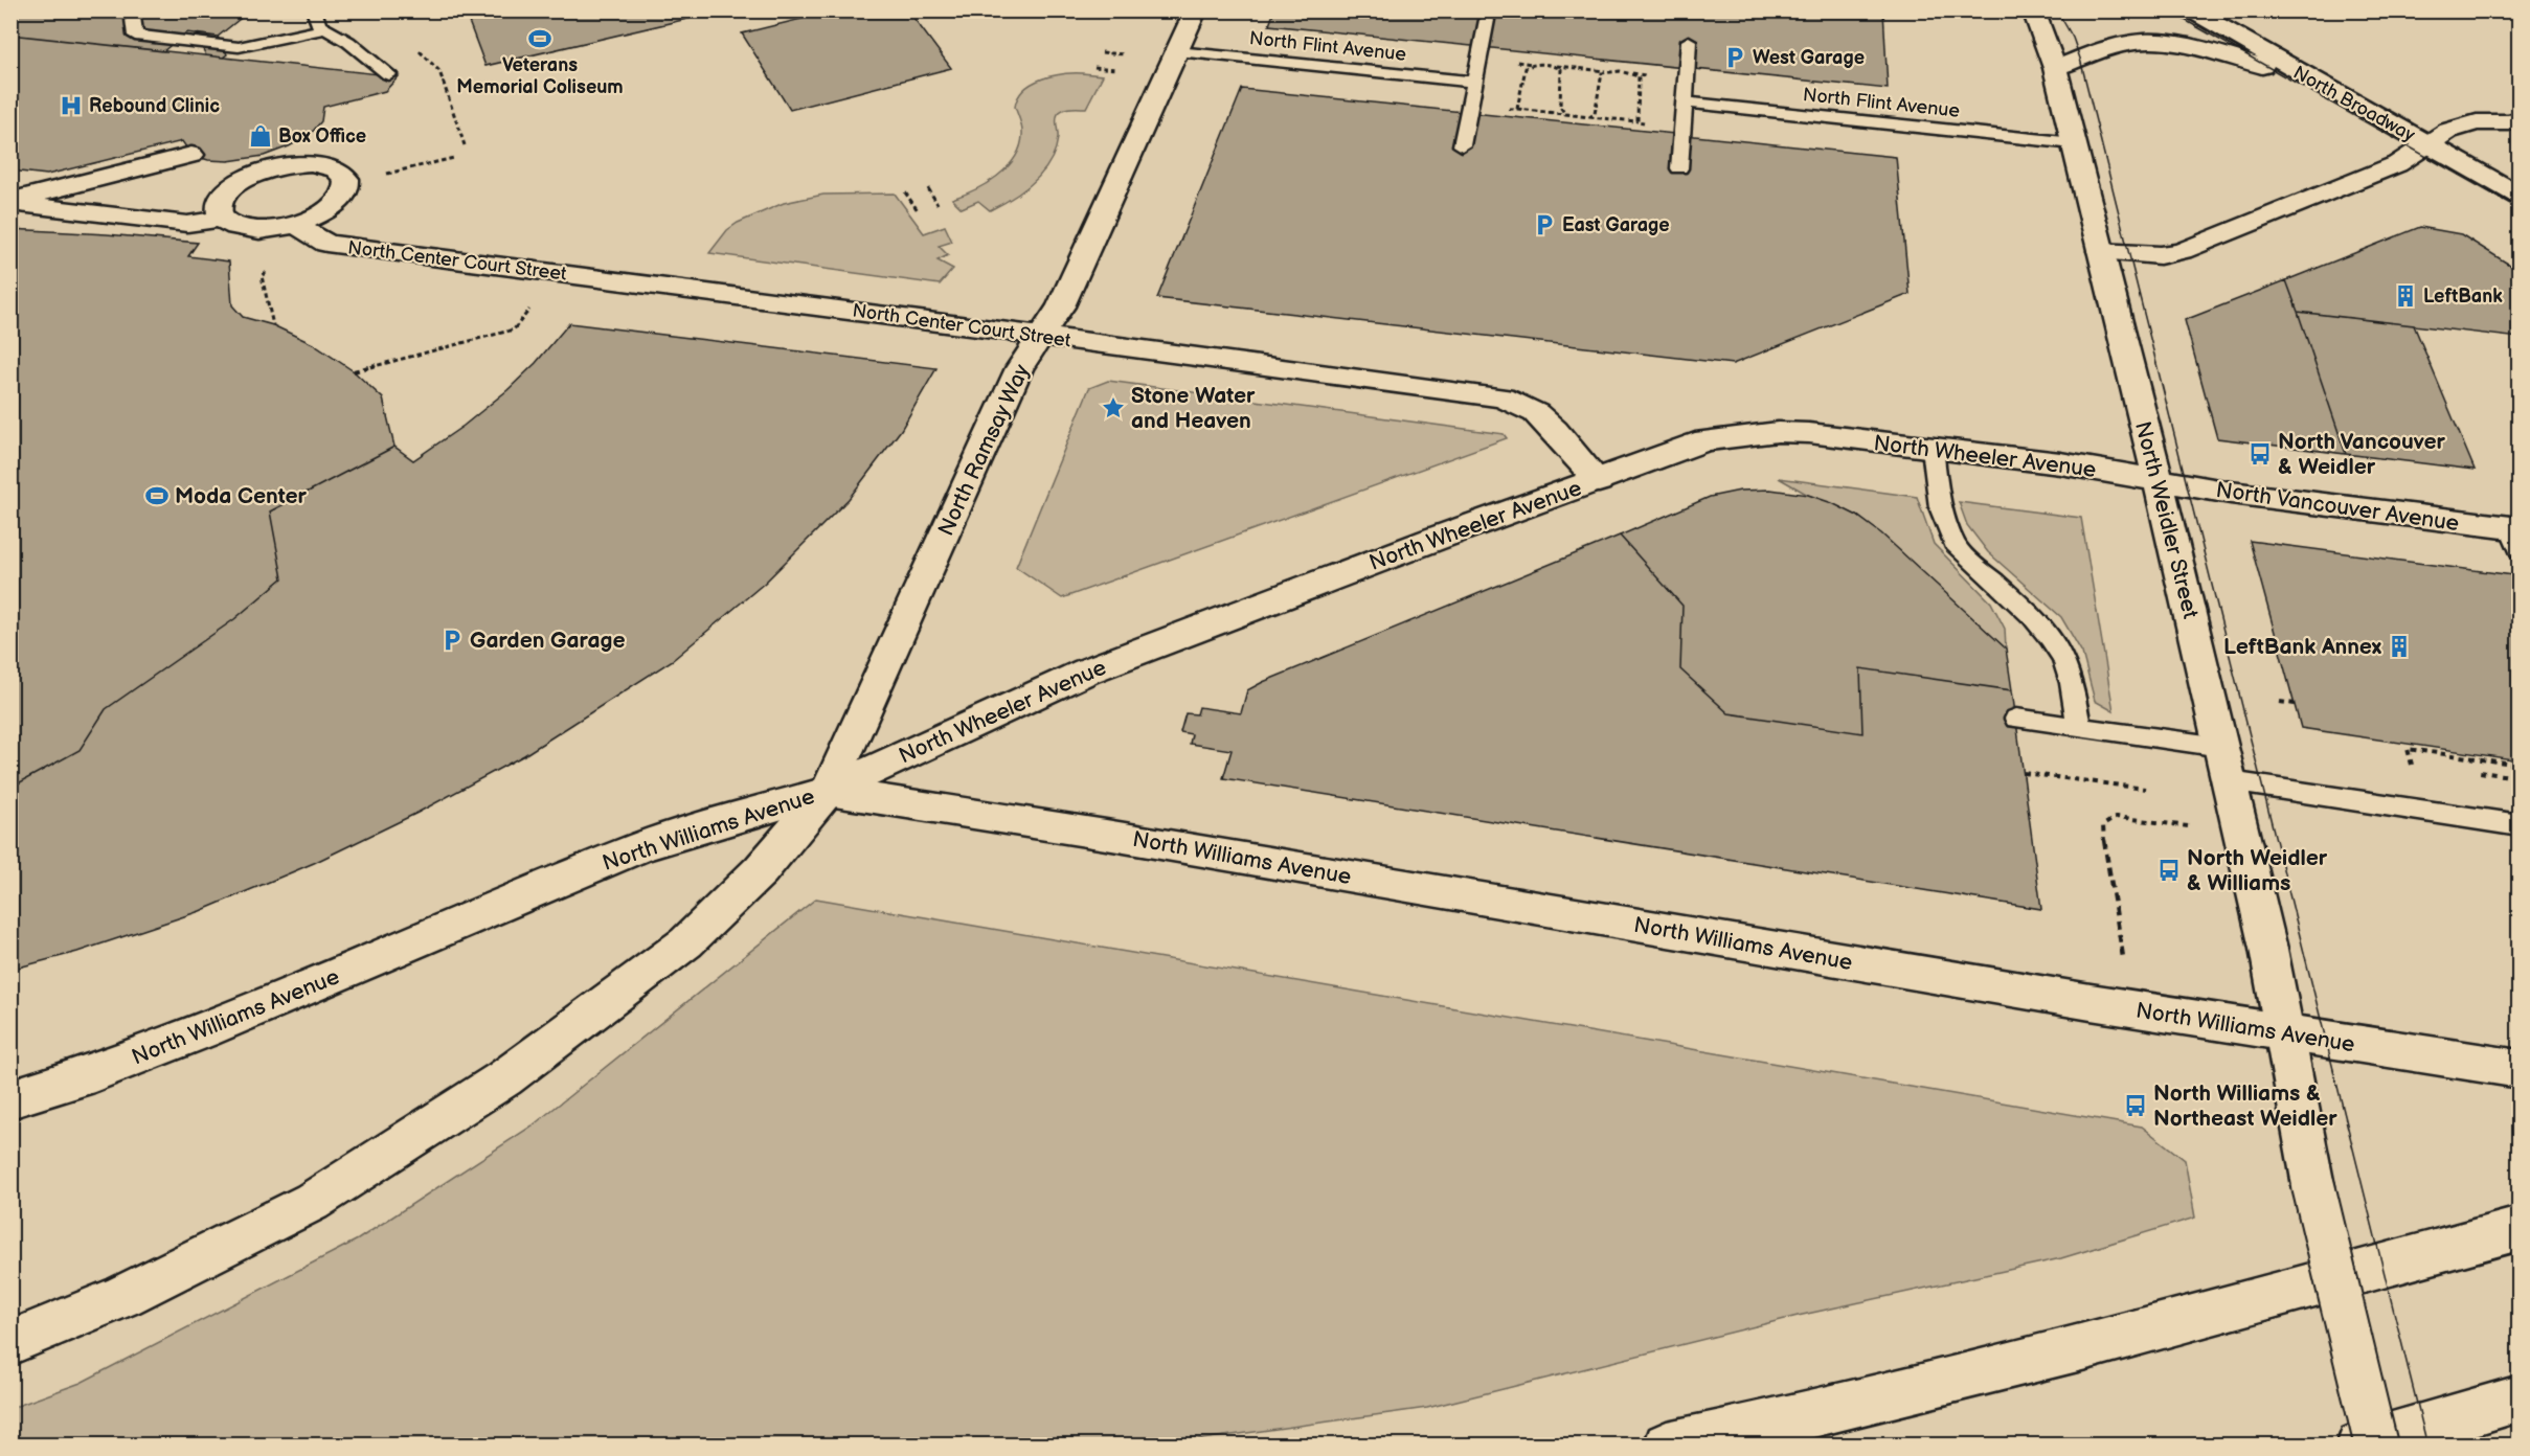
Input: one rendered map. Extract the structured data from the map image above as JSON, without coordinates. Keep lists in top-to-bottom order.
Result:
{
  "streets": {
    "main road": [
      "North Broadway",
      "North Center Court Street",
      "North Ramsay Way",
      "North Wheeler Avenue",
      "North Vancouver Avenue",
      "North Weidler Street",
      "North Williams Avenue"
    ],
    "lane": ["North Flint Avenue"]
  },
  "crossings": [
    ["North Flint Avenue", "North Ramsay Way"],
    ["North Flint Avenue", "North Weidler Street"],
    ["North Center Court Street", "North Ramsay Way"],
    ["North Center Court Street", "North Wheeler Avenue"],
    ["North Ramsay Way", "North Wheeler Avenue"],
    ["North Ramsay Way", "North Williams Avenue"],
    ["North Wheeler Avenue", "North Vancouver Avenue"],
    ["North Wheeler Avenue", "North Weidler Street"],
    ["North Wheeler Avenue", "North Williams Avenue"],
    ["North Vancouver Avenue", "North Weidler Street"],
    ["North Weidler Street", "North Williams Avenue"]
  ],
  "places": {
    "sports": ["Veterans Memorial Coliseum", "Moda Center"],
    "parking": ["West Garage", "East Garage", "Garden Garage"],
    "hospital": ["Rebound Clinic"],
    "shop": ["Box Office"],
    "building": ["LeftBank", "LeftBank Annex"],
    "place": ["Stone Water and Heaven"],
    "bus stop": ["North Vancouver & Weidler", "North Weidler & Williams", "North Williams & Northeast Weidler"]
  }
}
